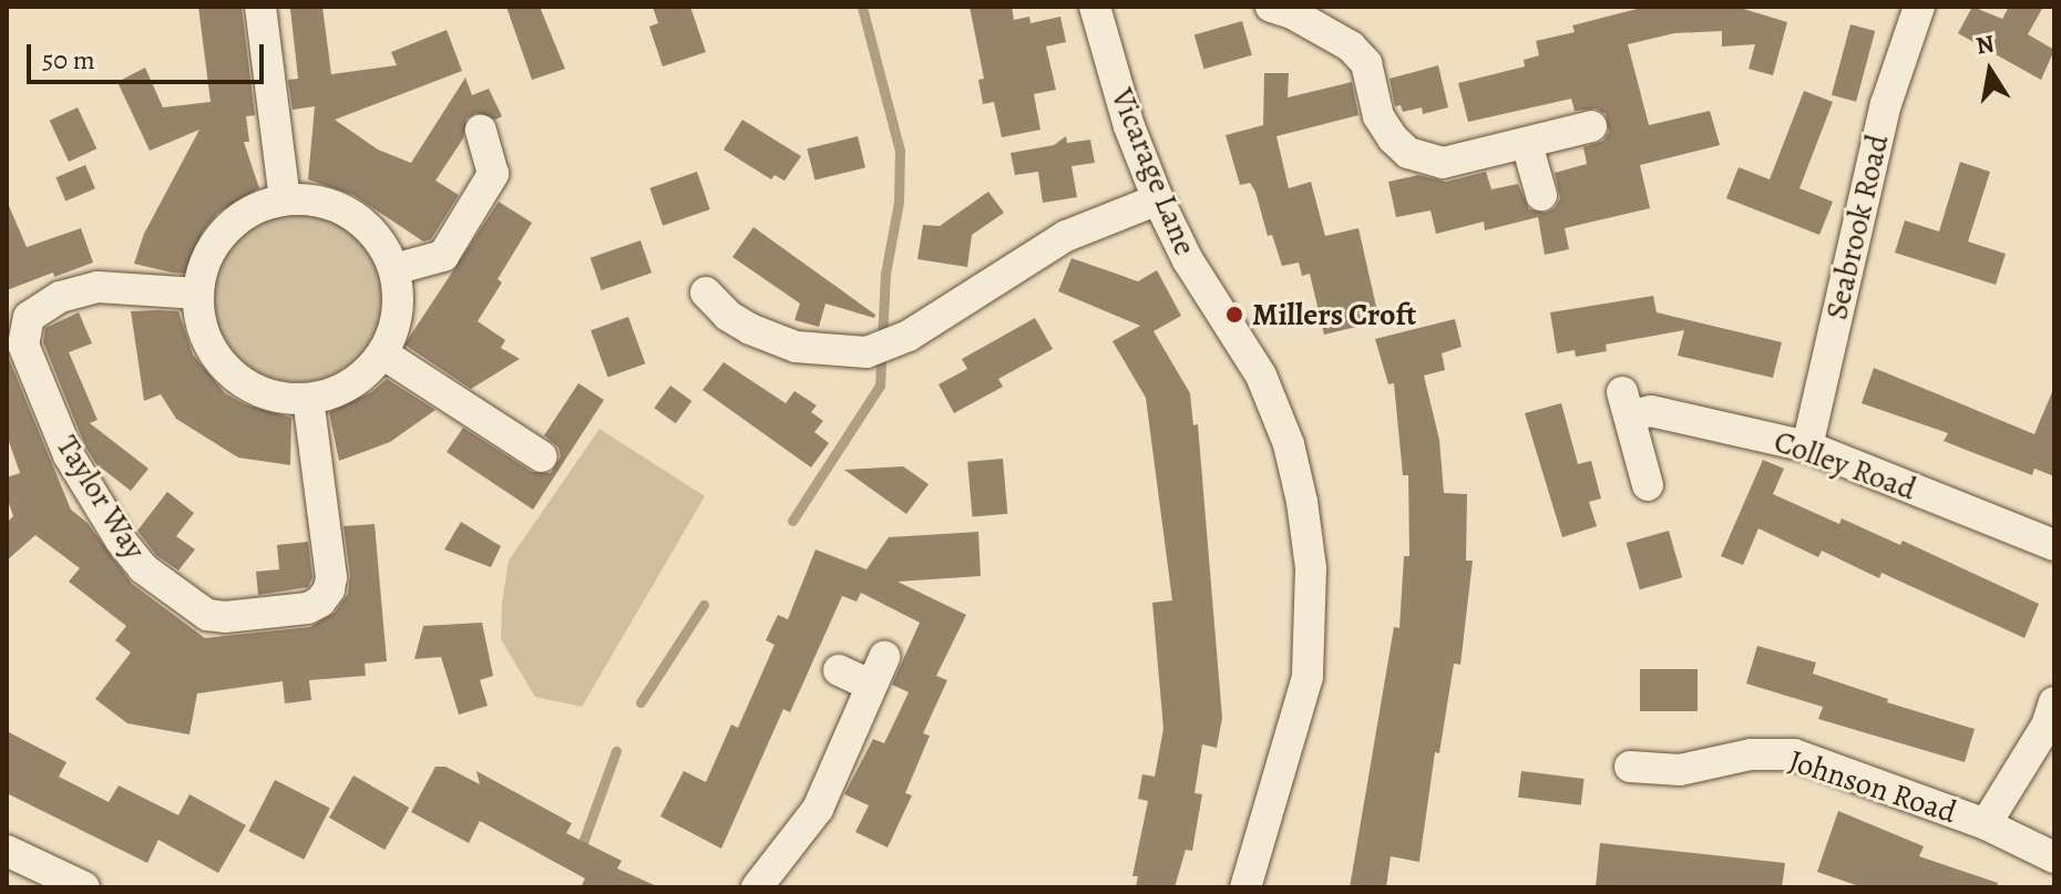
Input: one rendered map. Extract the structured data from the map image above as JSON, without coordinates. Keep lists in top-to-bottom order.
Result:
{
  "streets": {
    "street": [
      "Vicarage Lane",
      "Seabrook Road",
      "Colley Road",
      "Taylor Way",
      "Johnson Road"
    ]
  },
  "crossings": [
    ["Seabrook Road", "Colley Road"]
  ],
  "places": ["Millers Croft"],
  "scale_bar": "50 m",
  "north": "top"
}
